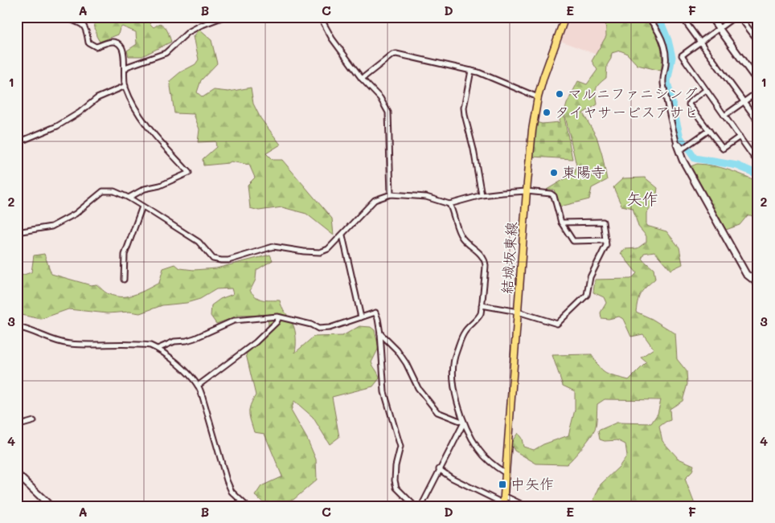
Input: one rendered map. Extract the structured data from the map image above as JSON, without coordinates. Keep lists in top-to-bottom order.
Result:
{
  "streets": {
    "main road": ["結城坂東線"]
  },
  "districts": ["矢作"],
  "places": {
    "other": ["マルニファニシング", "タイヤサービスアサヒ", "東陽寺"],
    "transit": ["中矢作"]
  },
  "grid": {
    "columns": [
      "A",
      "B",
      "C",
      "D",
      "E",
      "F"
    ],
    "rows": [
      "1",
      "2",
      "3",
      "4"
    ]
  }
}
